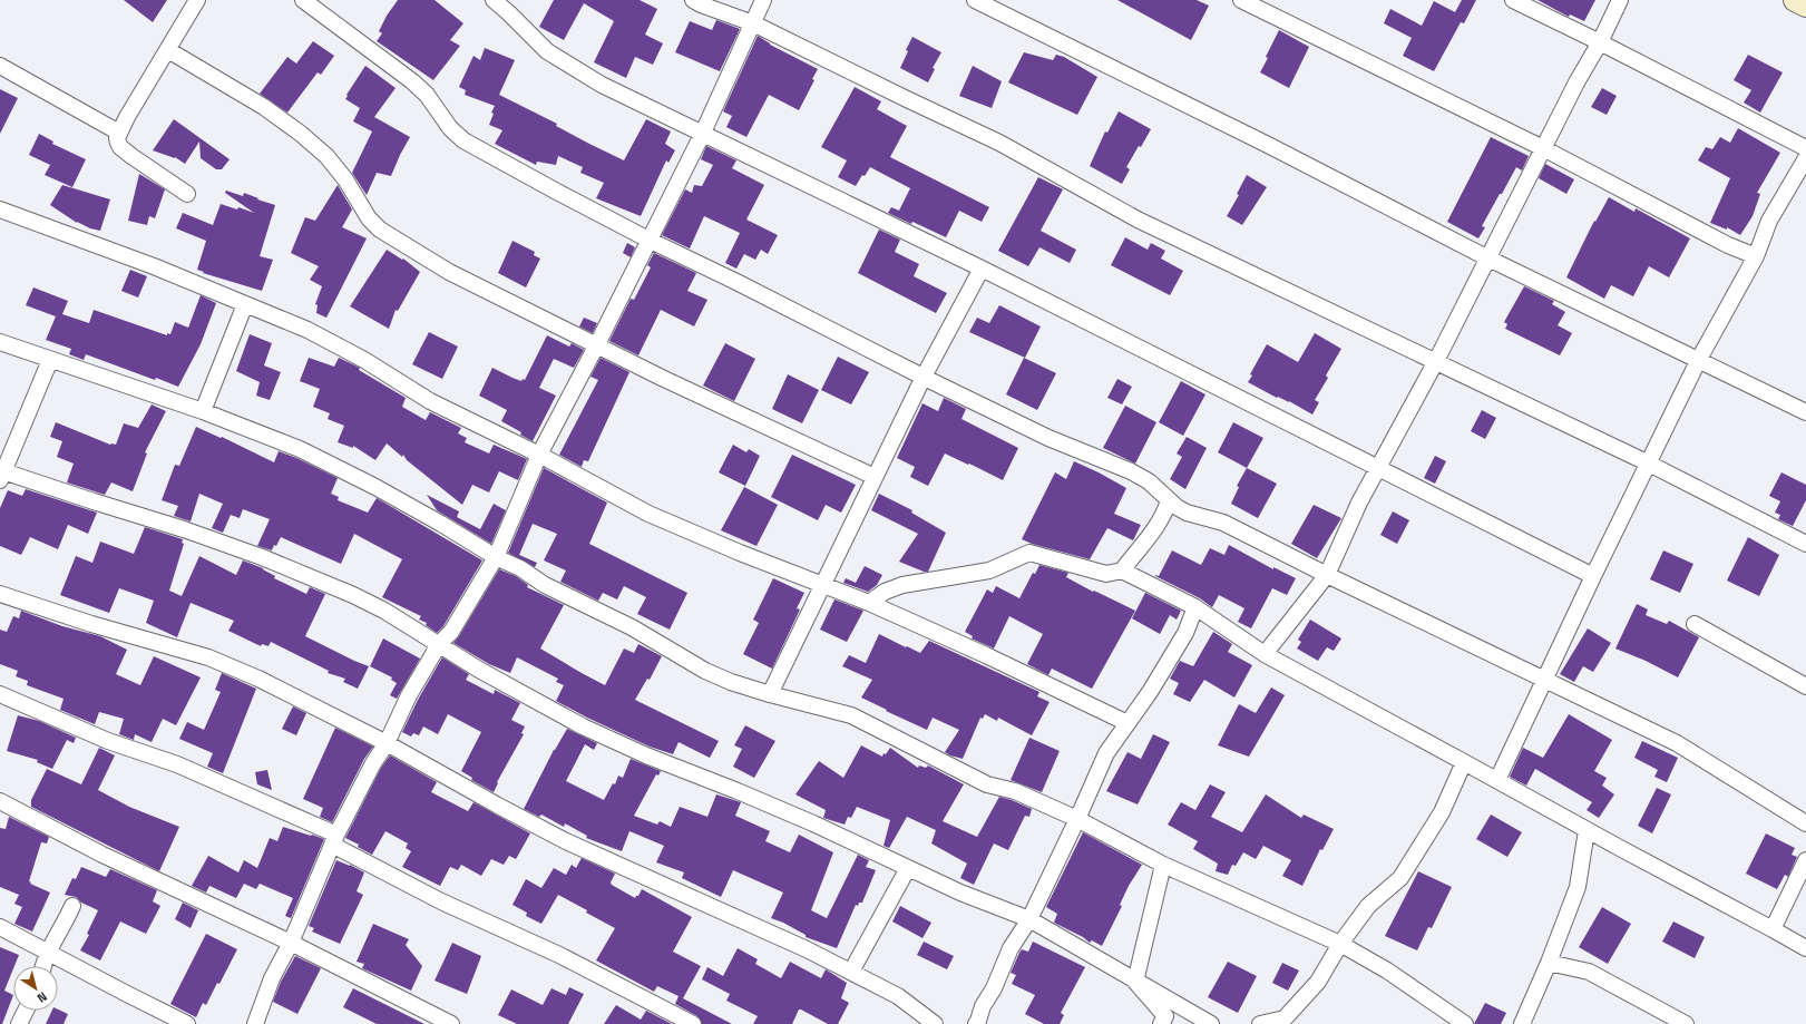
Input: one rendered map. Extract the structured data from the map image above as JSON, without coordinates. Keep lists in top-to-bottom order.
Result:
{
  "north": "bottom right"
}
